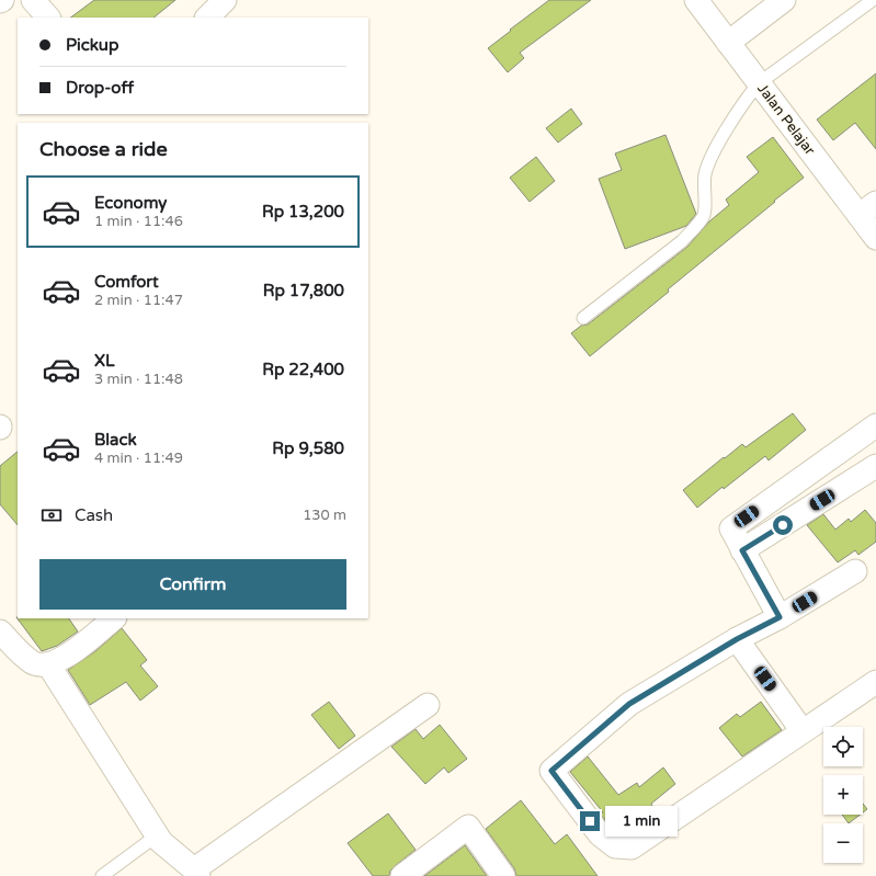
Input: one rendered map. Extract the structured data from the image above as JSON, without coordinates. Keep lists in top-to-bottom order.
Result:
{
  "streets": {
    "street": ["Jalan Pelajar"]
  },
  "page": {
    "banner": ["Pickup", "Drop-off"],
    "heading": "Choose a ride",
    "list": [
      {
        "name": "Economy",
        "note": "1 min · 11:46",
        "value": "Rp 13,200"
      },
      {
        "name": "Comfort",
        "note": "2 min · 11:47",
        "value": "Rp 17,800"
      },
      {
        "name": "XL",
        "note": "3 min · 11:48",
        "value": "Rp 22,400"
      },
      {
        "name": "Black",
        "note": "4 min · 11:49",
        "value": "Rp 9,580"
      }
    ],
    "pay": ["Cash", "130 m"],
    "buttons": "Confirm",
    "map_buttons": ["+", "−"],
    "bubble": "1 min"
  }
}
